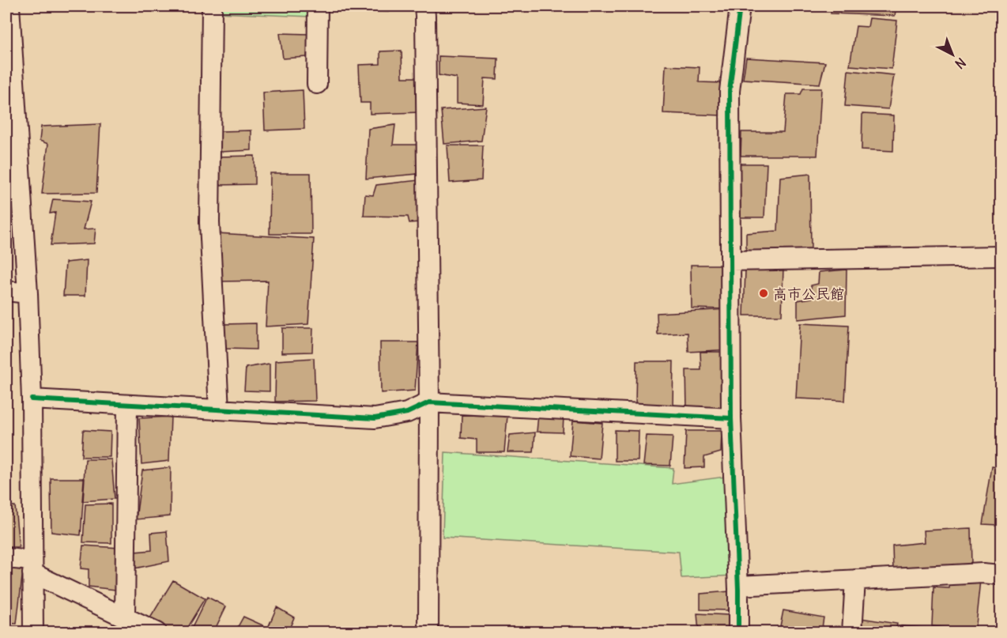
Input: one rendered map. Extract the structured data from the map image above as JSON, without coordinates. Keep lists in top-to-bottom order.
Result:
{
  "places": ["高市公民館"],
  "north": "bottom right"
}
